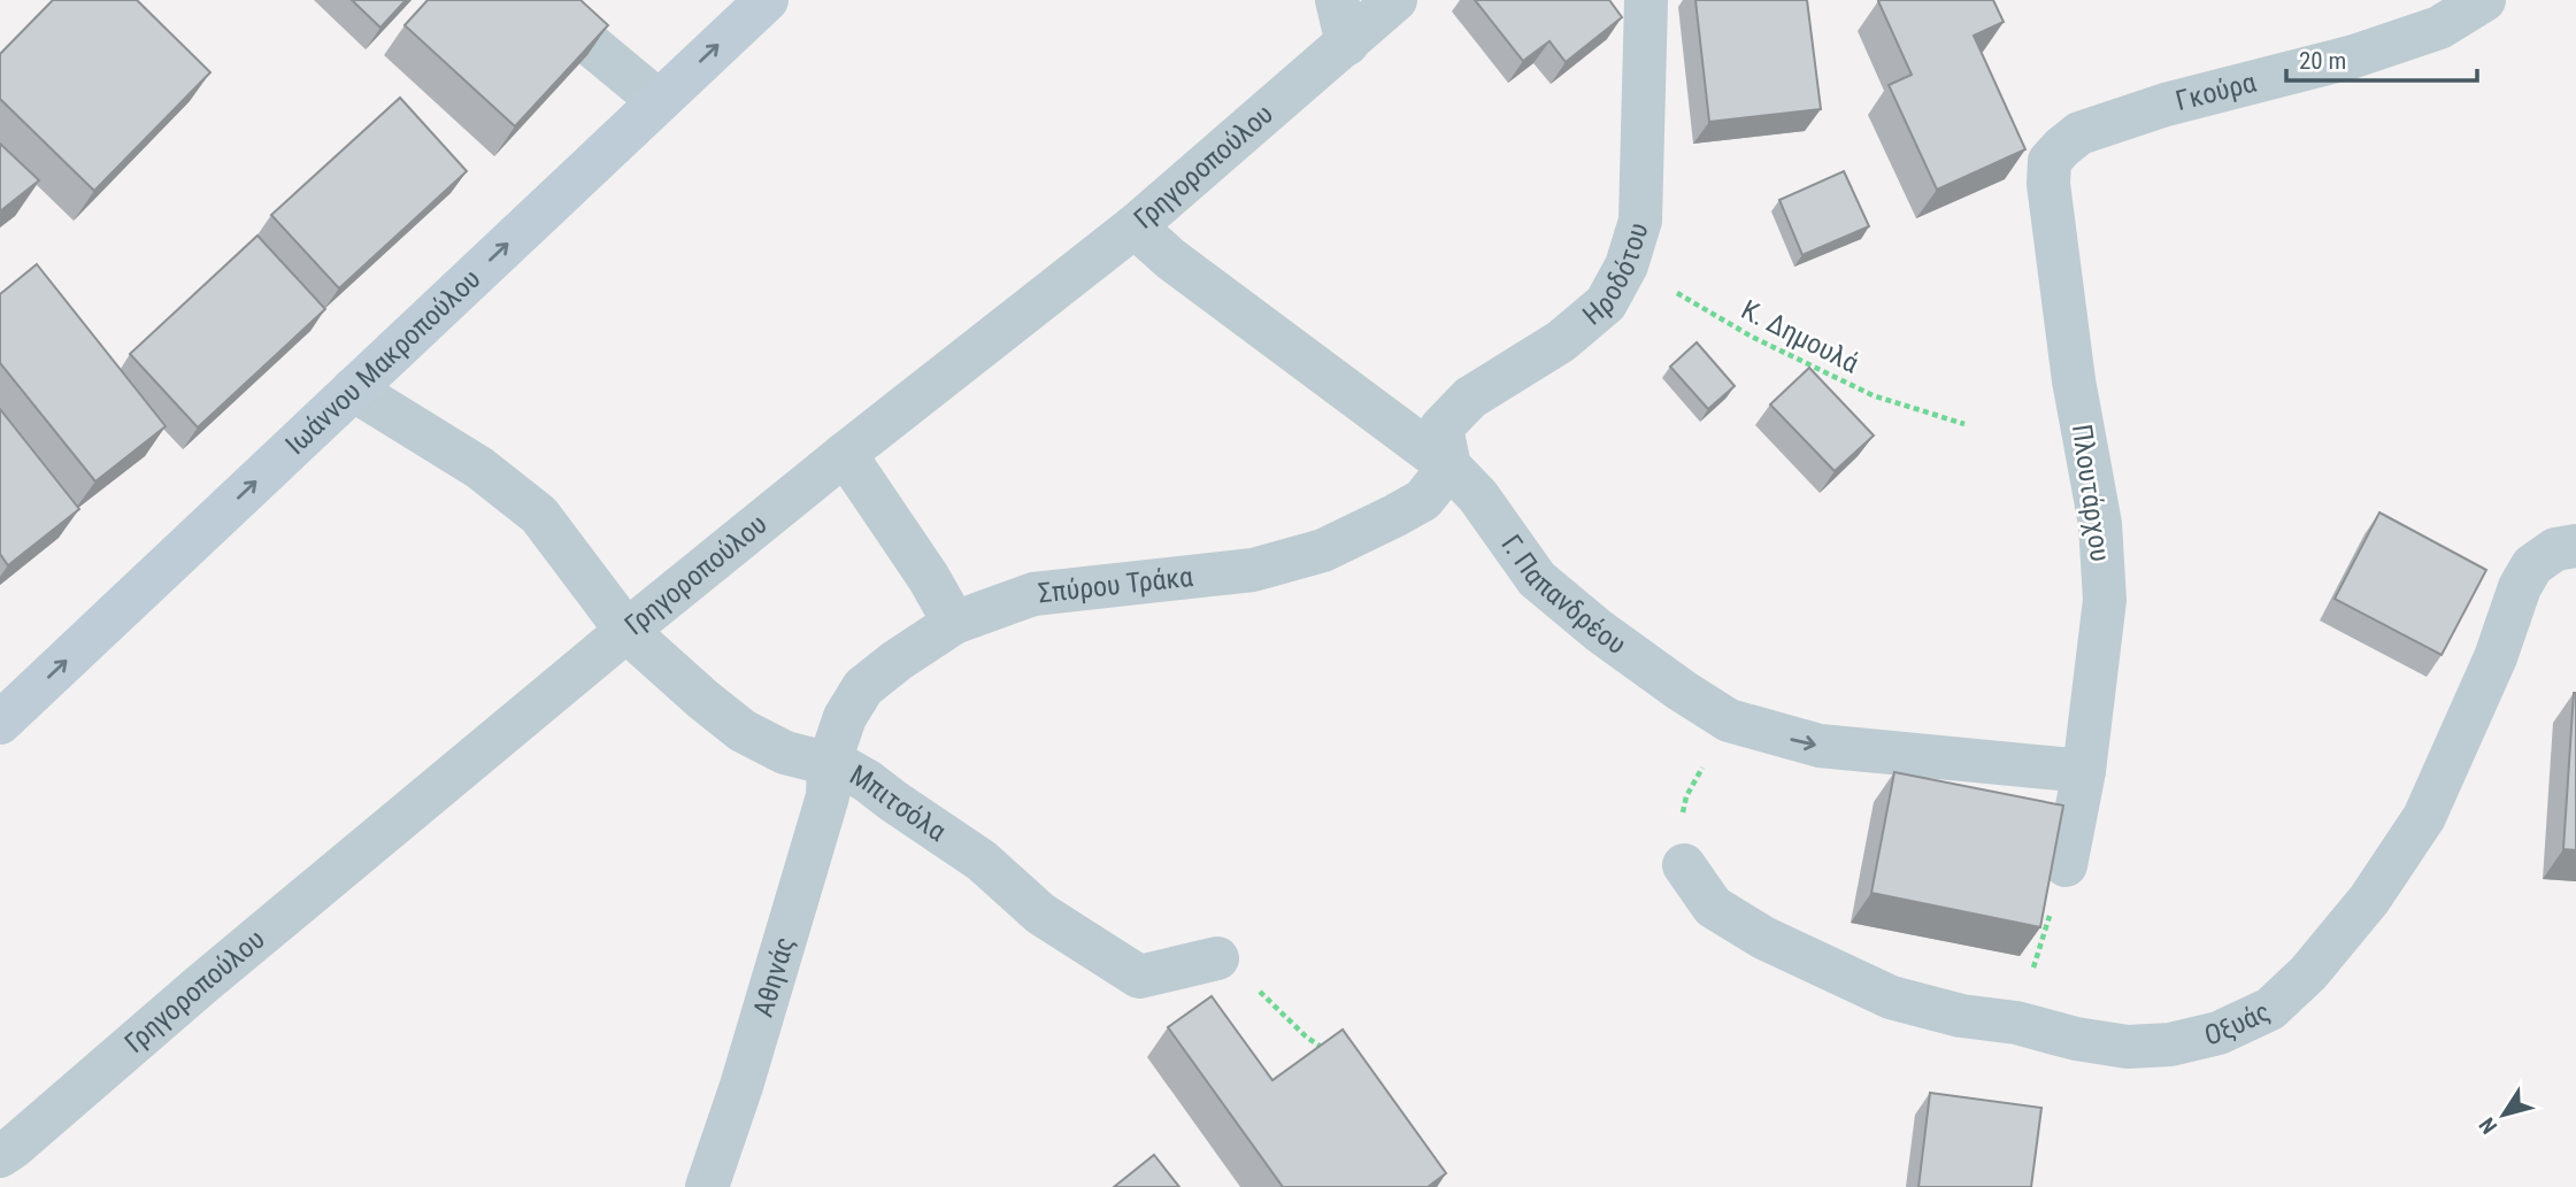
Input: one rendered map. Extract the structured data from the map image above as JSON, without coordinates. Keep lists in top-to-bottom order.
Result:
{
  "streets": {
    "main road": ["Ιωάννου Μακροπούλου"],
    "street": [
      "Γκούρα",
      "Γρηγοροπούλου",
      "Ηροδότου",
      "Πλουτάρχου",
      "Σπύρου Τράκα",
      "Γ. Παπανδρέου",
      "Μπιτσόλα",
      "Αθηνάς",
      "Οξυάς"
    ],
    "path": ["Κ. Δημουλά"]
  },
  "crossings": [
    ["Γκούρα", "Πλουτάρχου"],
    ["Γρηγοροπούλου", "Γ. Παπανδρέου"],
    ["Γρηγοροπούλου", "Μπιτσόλα"],
    ["Ηροδότου", "Κ. Δημουλά"],
    ["Ηροδότου", "Σπύρου Τράκα"],
    ["Ηροδότου", "Γ. Παπανδρέου"],
    ["Ιωάννου Μακροπούλου", "Μπιτσόλα"],
    ["Πλουτάρχου", "Γ. Παπανδρέου"],
    ["Σπύρου Τράκα", "Γ. Παπανδρέου"],
    ["Σπύρου Τράκα", "Μπιτσόλα"],
    ["Σπύρου Τράκα", "Αθηνάς"],
    ["Μπιτσόλα", "Αθηνάς"]
  ],
  "one_way": ["Ιωάννου Μακροπούλου"],
  "scale_bar": "20 m",
  "north": "bottom left"
}
